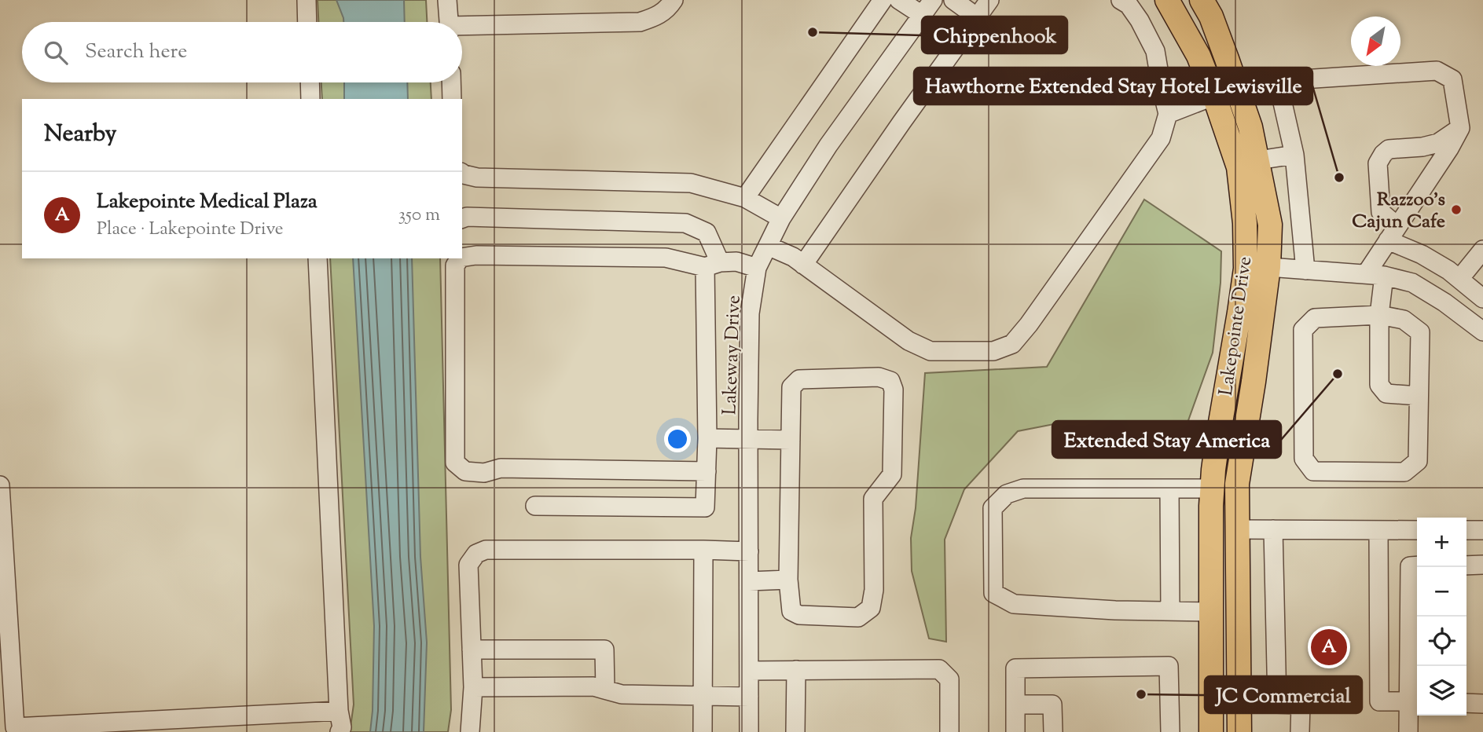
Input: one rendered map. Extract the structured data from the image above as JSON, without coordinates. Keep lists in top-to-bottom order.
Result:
{
  "streets": {
    "main road": ["Lakepointe Drive"],
    "street": ["Lakeway Drive"]
  },
  "places": [
    "Chippenhook",
    "Hawthorne Extended Stay Hotel Lewisville",
    "Razzoo's Cajun Cafe",
    "Extended Stay America",
    "JC Commercial"
  ],
  "north": "bottom left",
  "page": {
    "search": "Search here",
    "heading": "Nearby",
    "list": [
      {
        "mark": "A",
        "name": "Lakepointe Medical Plaza",
        "note": "Place · Lakepointe Drive",
        "value": "350 m"
      }
    ],
    "map_buttons": ["+", "−"],
    "pins": "A"
  }
}
